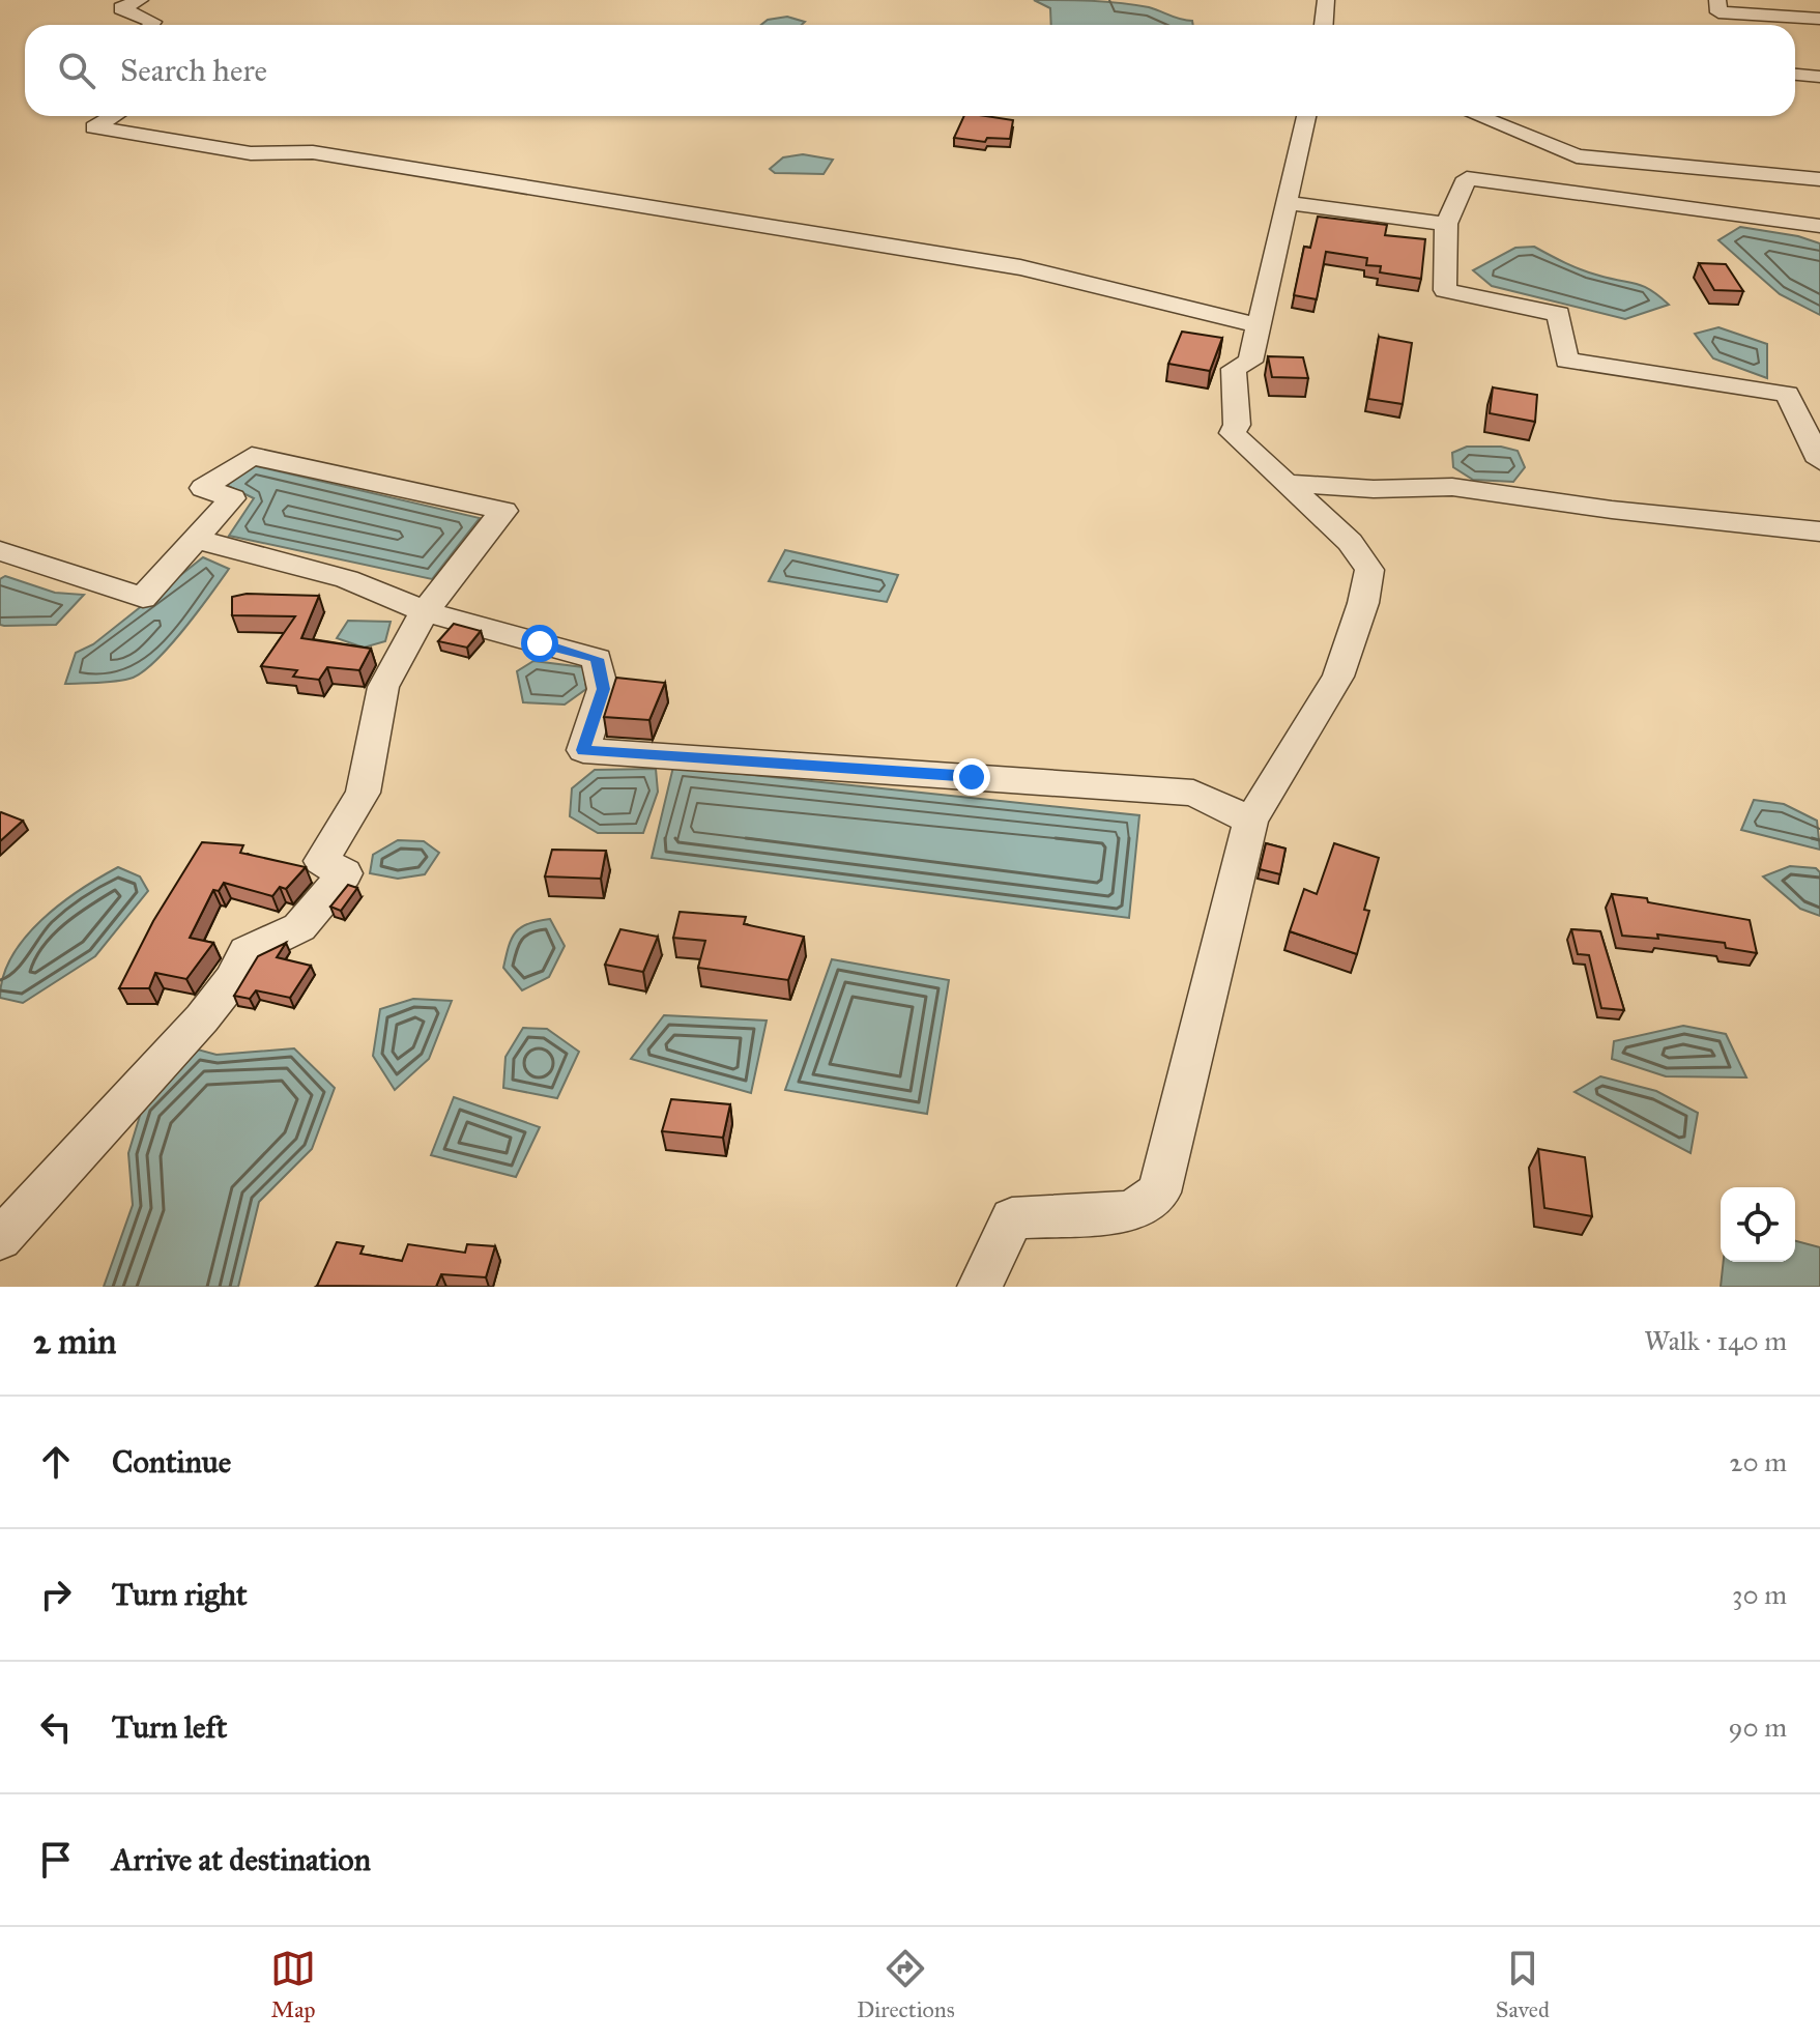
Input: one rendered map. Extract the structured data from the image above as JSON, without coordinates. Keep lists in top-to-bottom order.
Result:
{
  "page": {
    "search": "Search here",
    "heading": ["2 min", "Walk · 140 m"],
    "list": [
      ["Continue", "20 m"],
      ["Turn right", "30 m"],
      ["Turn left", "90 m"],
      "Arrive at destination"
    ],
    "nav": ["Map", "Directions", "Saved"]
  }
}
